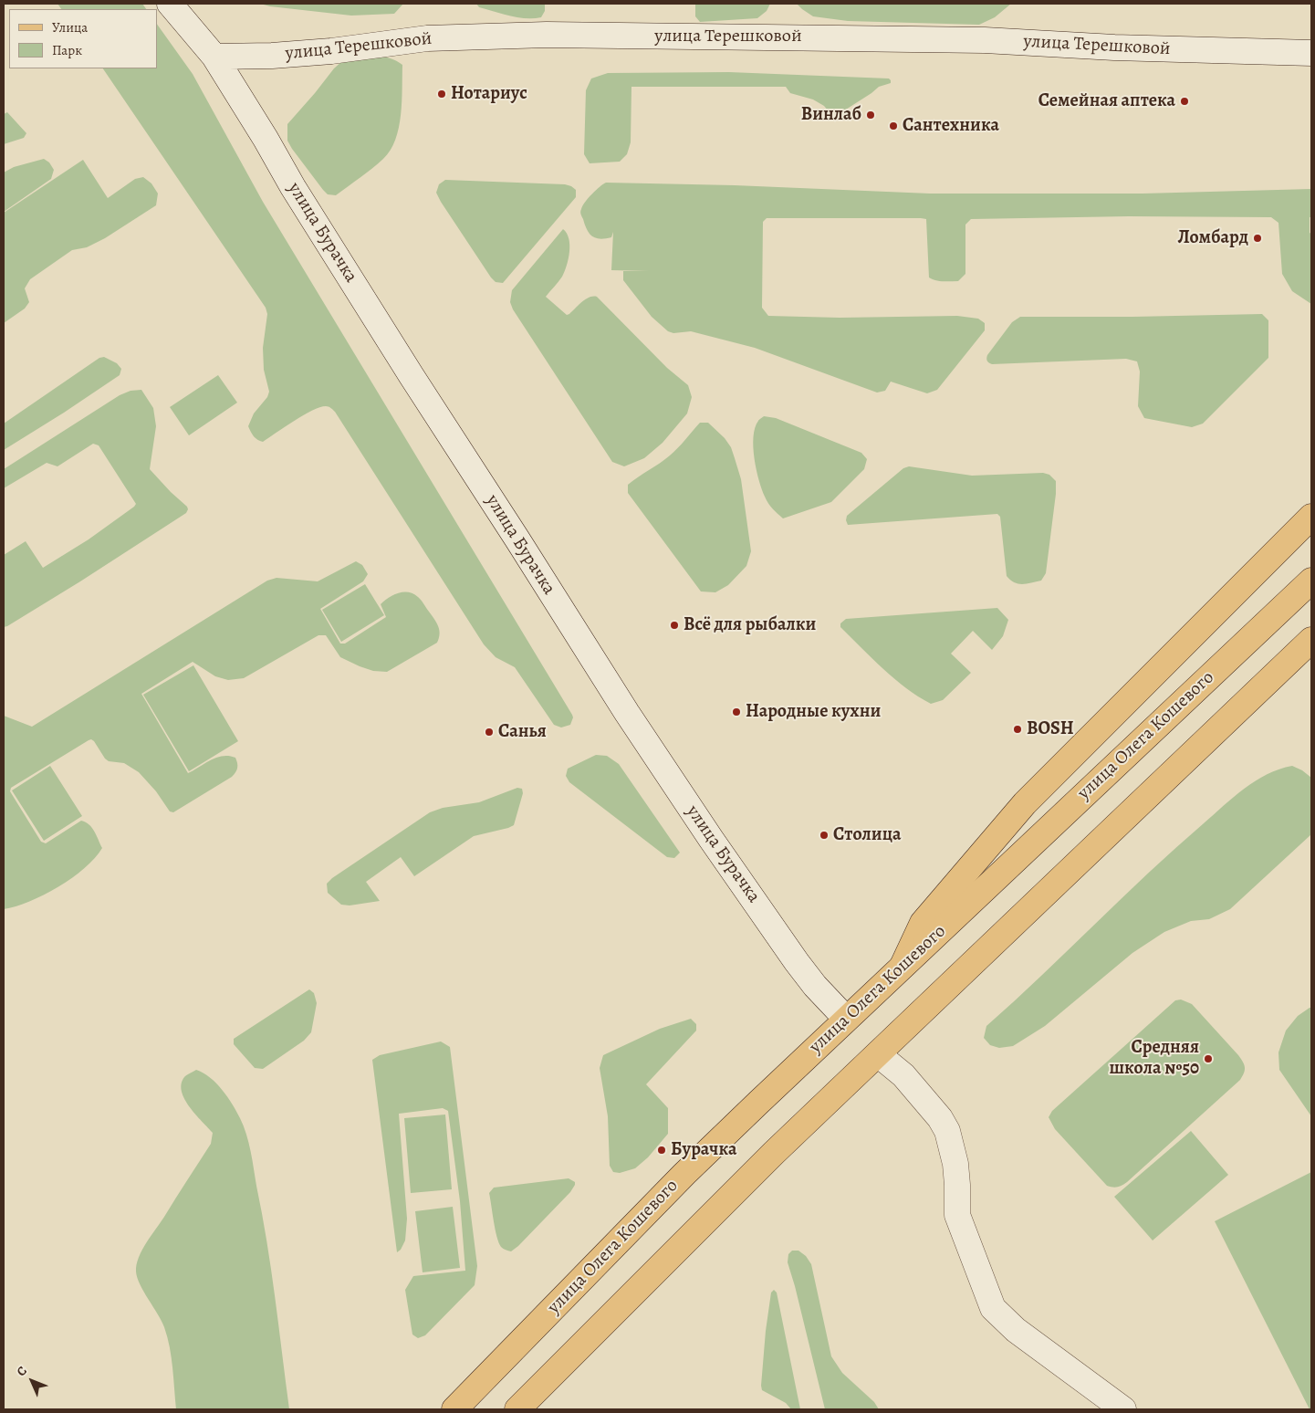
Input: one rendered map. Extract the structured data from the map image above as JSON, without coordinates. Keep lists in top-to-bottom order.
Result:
{
  "streets": {
    "main road": ["улица Терешковой", "улица Бурачка", "улица Олега Кошевого"]
  },
  "crossings": [
    ["улица Терешковой", "улица Бурачка"],
    ["улица Бурачка", "улица Олега Кошевого"]
  ],
  "places": [
    "Нотариус",
    "Семейная аптека",
    "Винлаб",
    "Сантехника",
    "Ломбард",
    "Всё для рыбалки",
    "Народные кухни",
    "BOSH",
    "Санья",
    "Столица",
    "Средняя школа №50",
    "Бурачка"
  ],
  "legend": ["Улица", "Парк"],
  "north": "top left"
}
